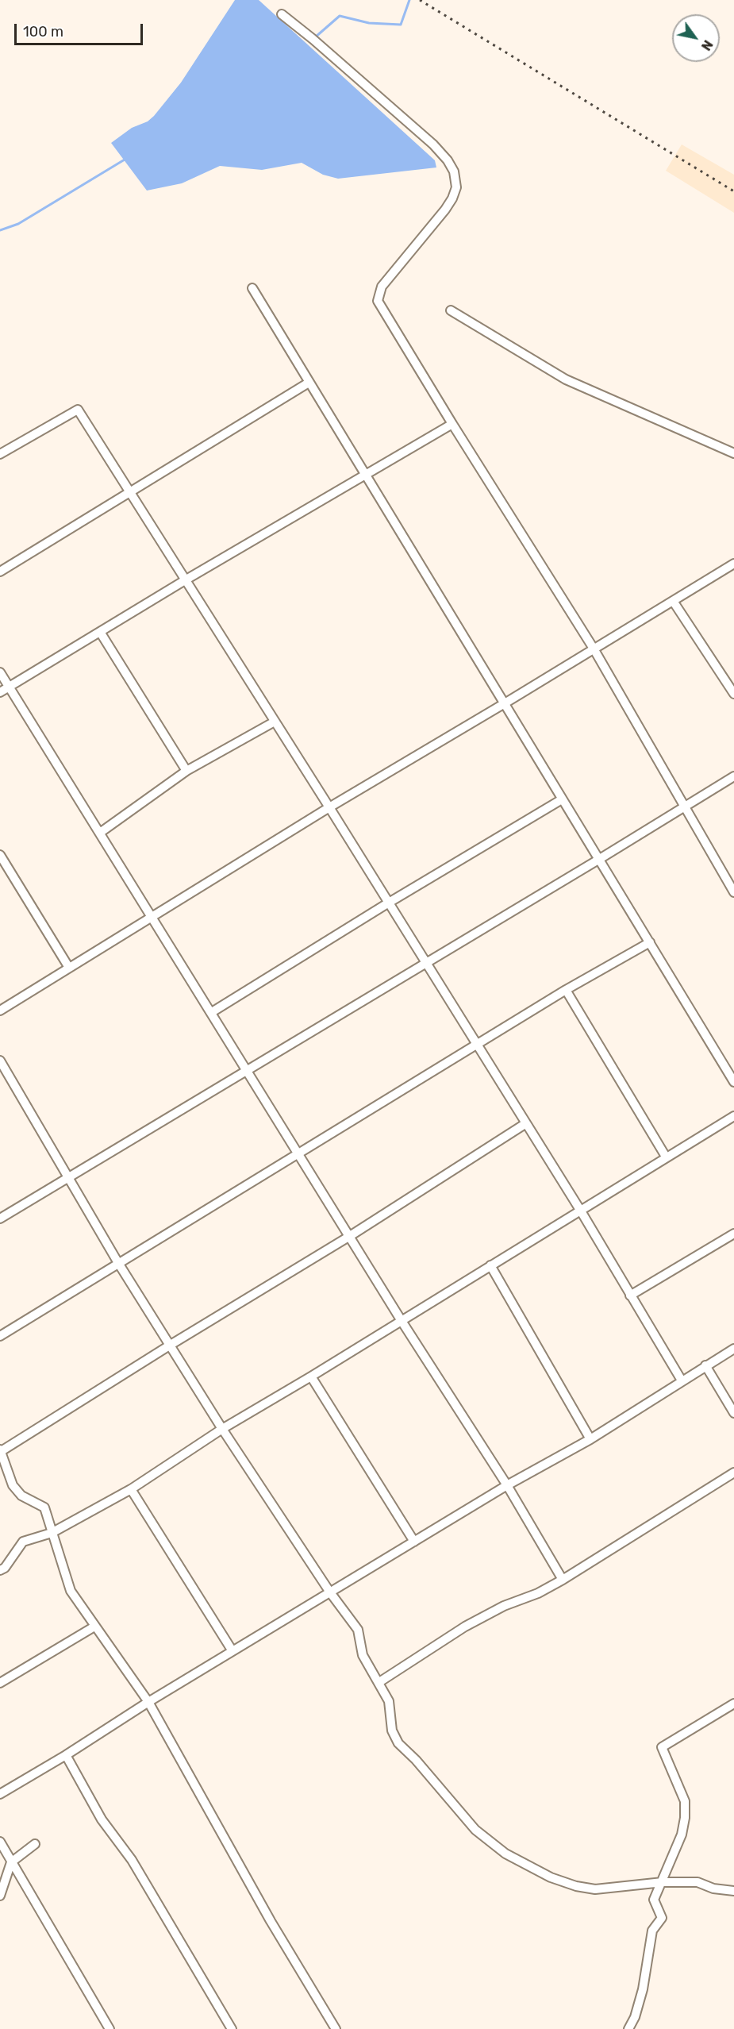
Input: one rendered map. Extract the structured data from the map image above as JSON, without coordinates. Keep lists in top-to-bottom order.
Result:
{
  "scale_bar": "100 m",
  "north": "bottom right"
}
